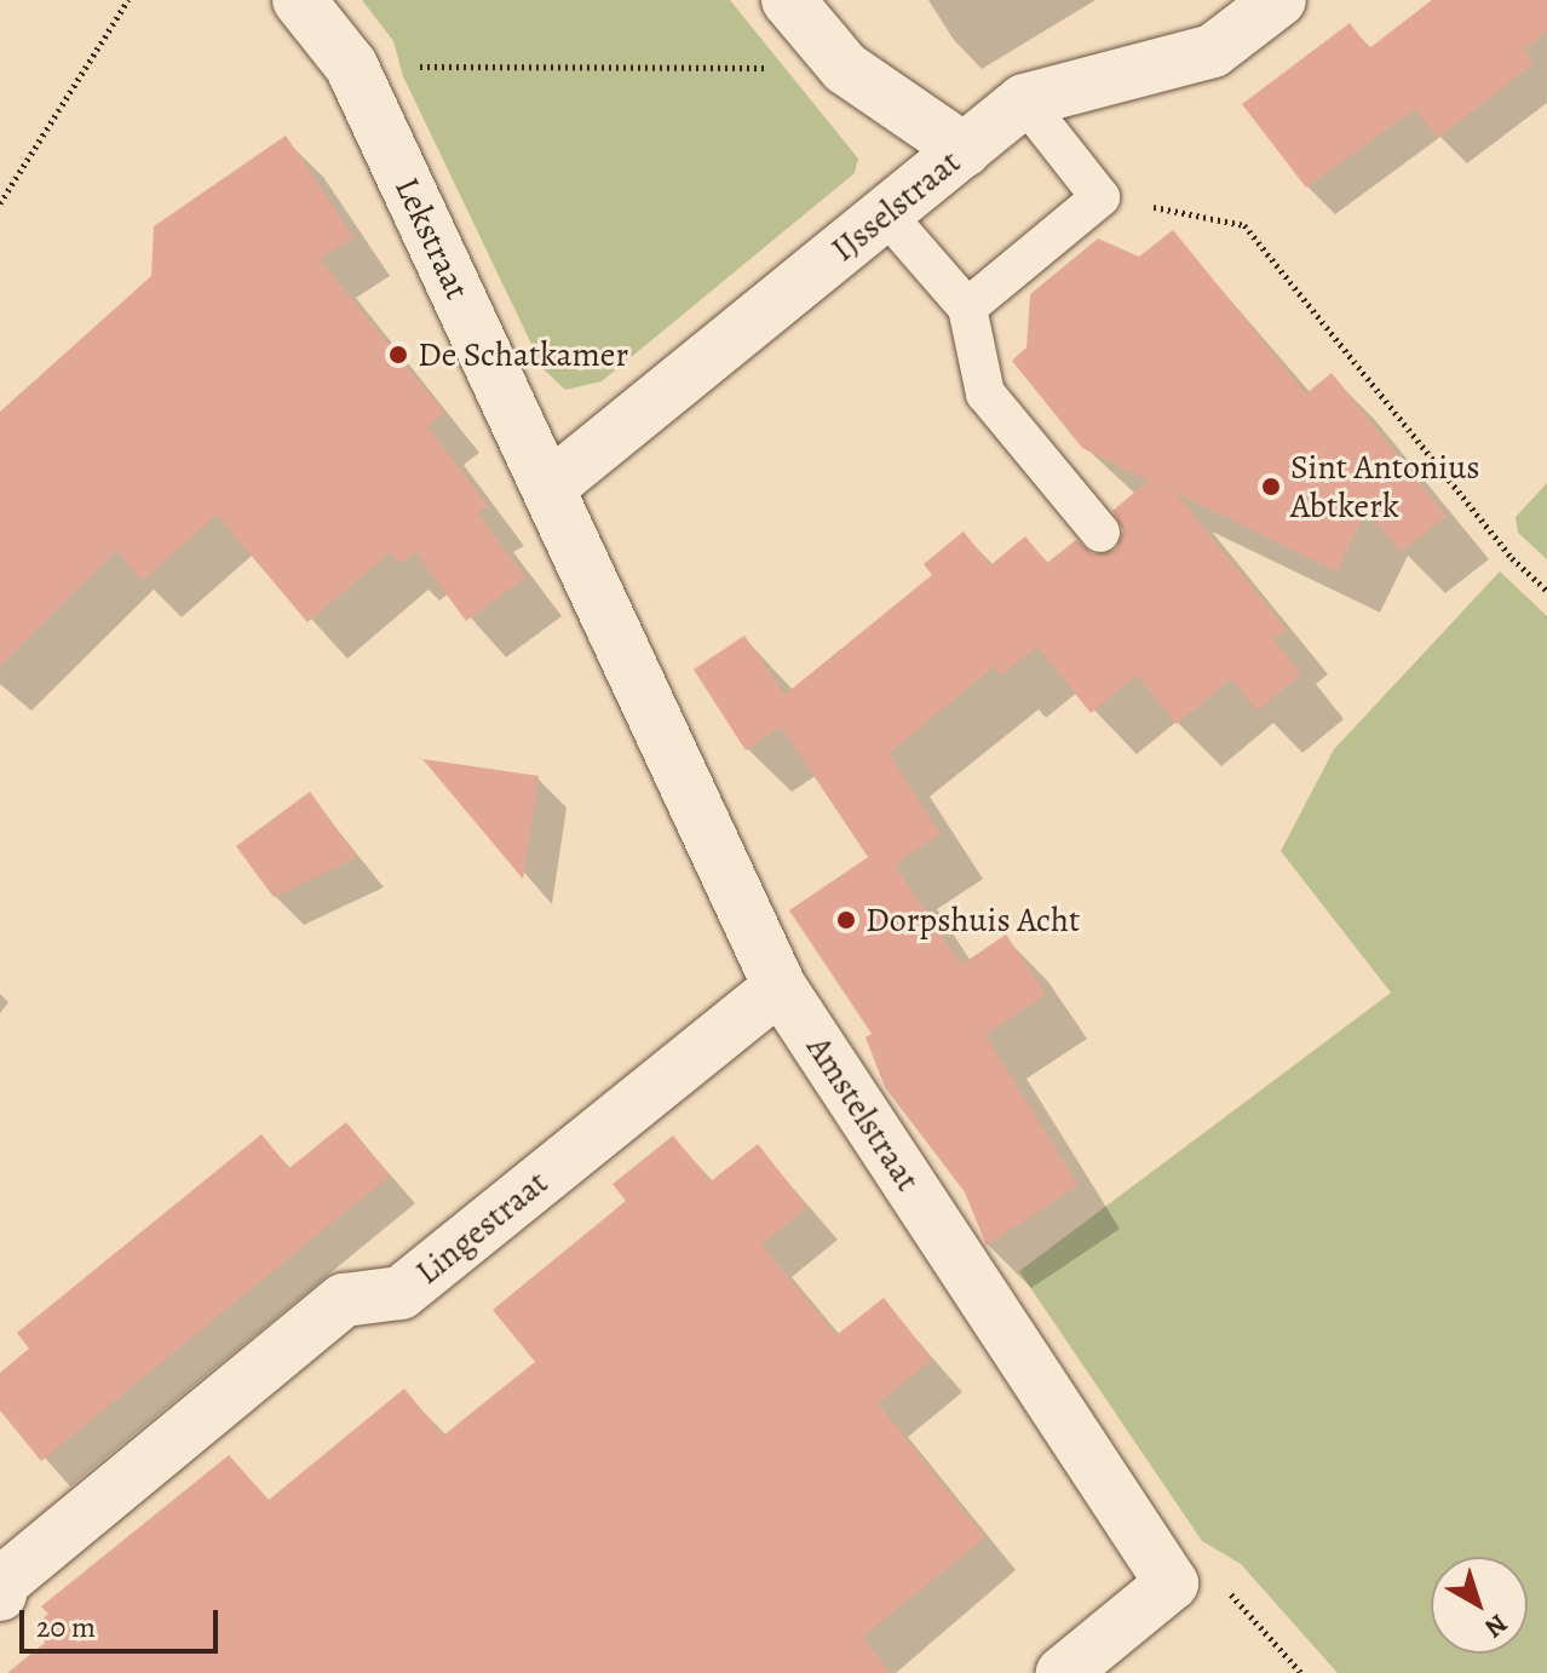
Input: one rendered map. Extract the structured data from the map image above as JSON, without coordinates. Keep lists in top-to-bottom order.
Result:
{
  "streets": {
    "street": [
      "IJsselstraat",
      "Lekstraat",
      "Amstelstraat",
      "Lingestraat"
    ]
  },
  "crossings": [
    ["IJsselstraat", "Lekstraat"],
    ["IJsselstraat", "Amstelstraat"],
    ["Lekstraat", "Amstelstraat"],
    ["Amstelstraat", "Lingestraat"]
  ],
  "places": ["De Schatkamer", "Sint Antonius Abtkerk", "Dorpshuis Acht"],
  "scale_bar": "20 m",
  "north": "bottom right"
}
